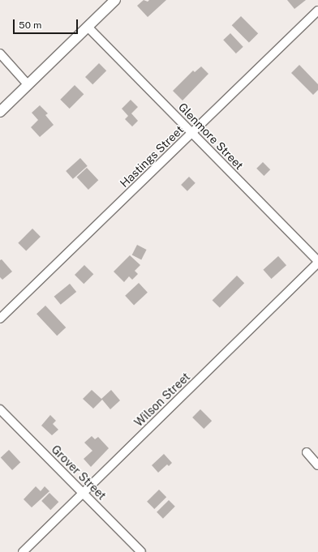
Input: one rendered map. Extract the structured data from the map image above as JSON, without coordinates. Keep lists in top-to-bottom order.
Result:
{
  "streets": {
    "street": [
      "Glenmore Street",
      "Hastings Street",
      "Wilson Street",
      "Grover Street"
    ]
  },
  "crossings": [
    ["Glenmore Street", "Hastings Street"],
    ["Glenmore Street", "Wilson Street"],
    ["Wilson Street", "Grover Street"]
  ],
  "scale_bar": "50 m"
}
